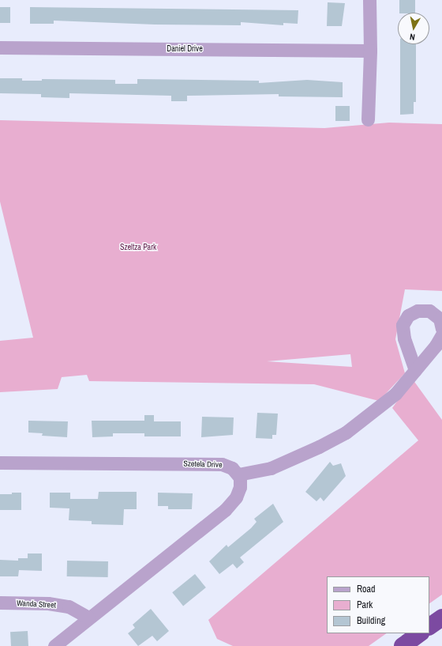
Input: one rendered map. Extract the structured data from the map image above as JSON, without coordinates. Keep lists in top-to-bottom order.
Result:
{
  "streets": {
    "street": ["Daniel Drive", "Szetela Drive", "Wanda Street"]
  },
  "parks": ["Szeltza Park"],
  "legend": ["Road", "Park", "Building"],
  "north": "bottom"
}
